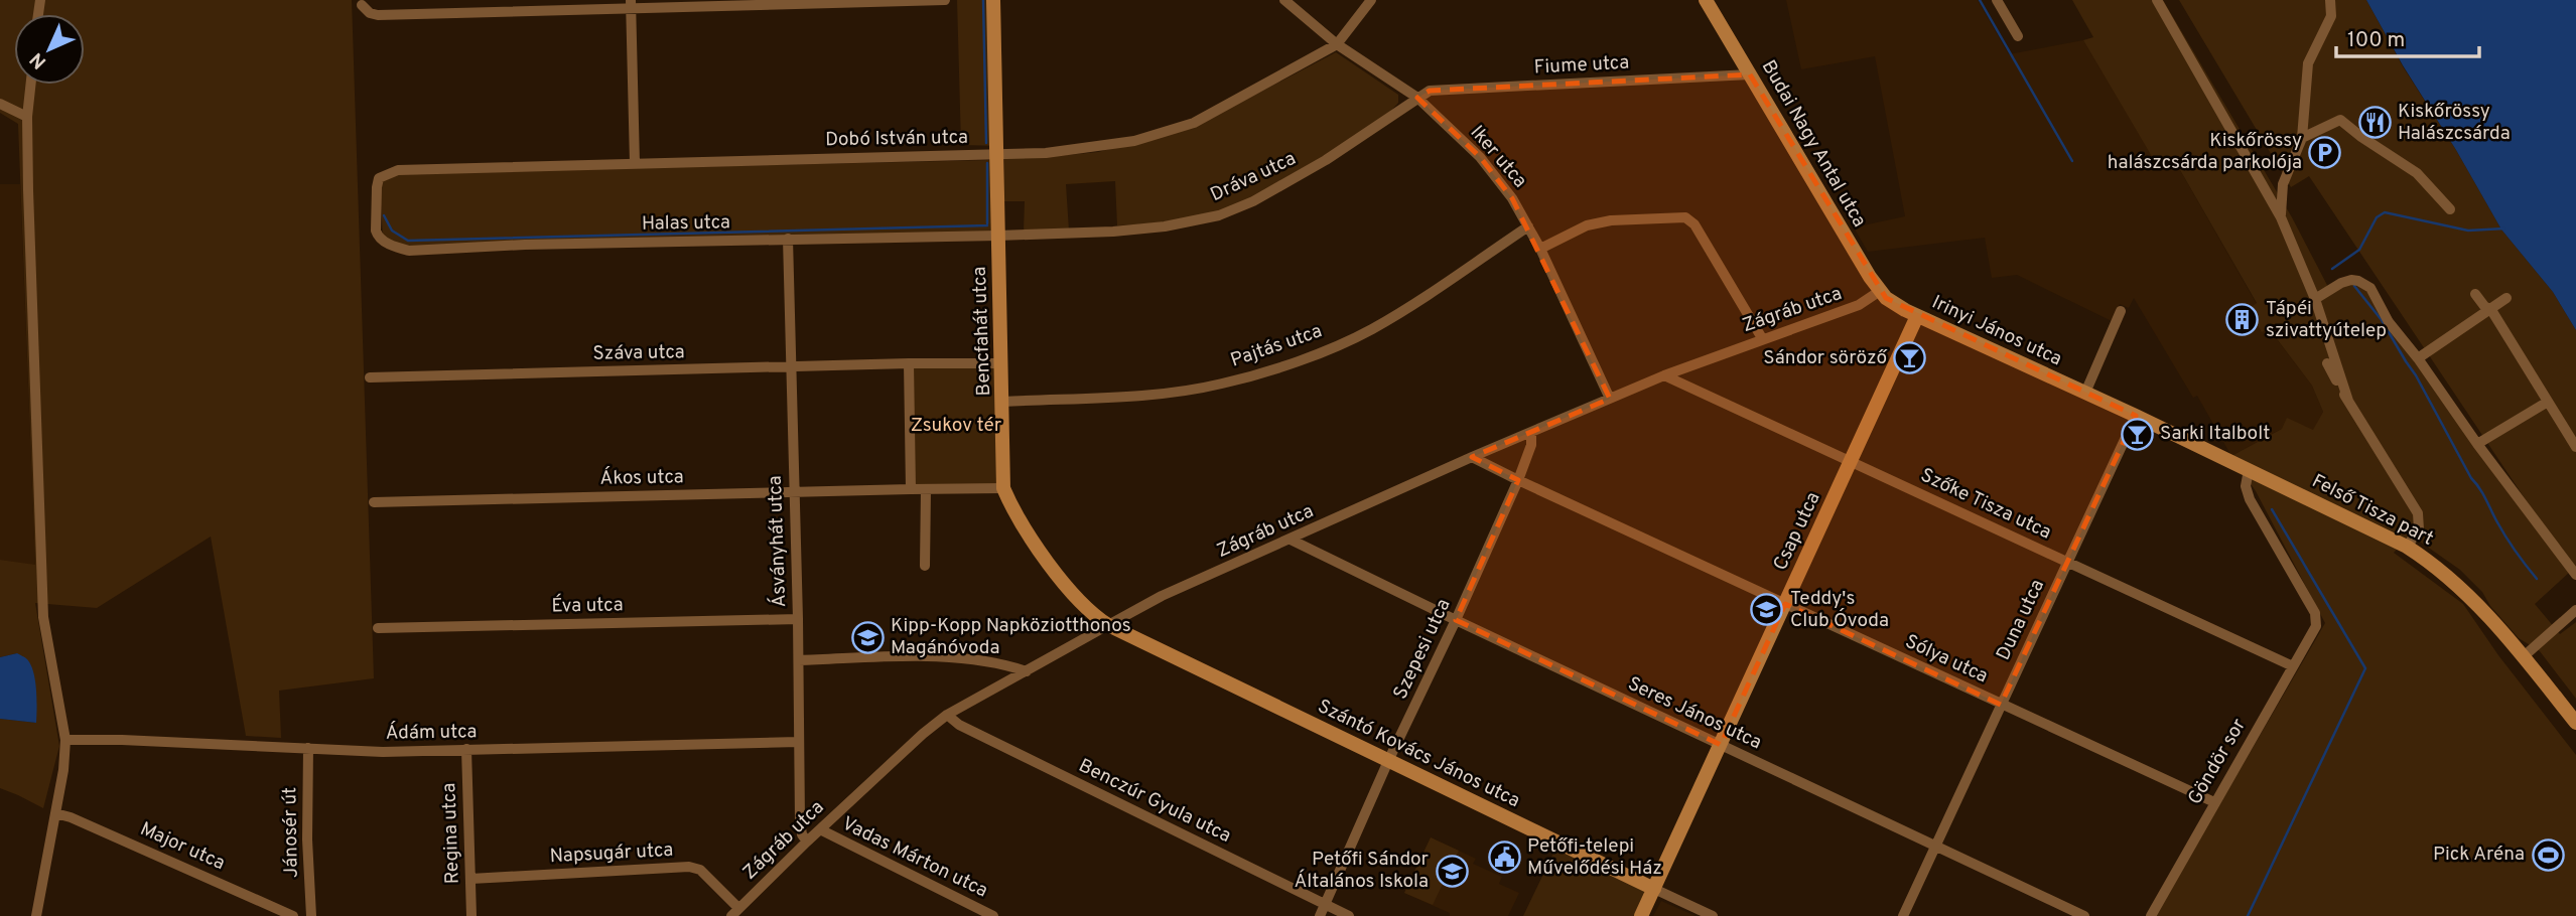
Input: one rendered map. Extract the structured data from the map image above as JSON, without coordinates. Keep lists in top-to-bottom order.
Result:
{
  "streets": {
    "street": [
      "Fiume utca",
      "Dobó István utca",
      "Budai Nagy Antal utca",
      "Iker utca",
      "Dráva utca",
      "Halas utca",
      "Zágráb utca",
      "Bencfahát utca",
      "Irinyi János utca",
      "Pajtás utca",
      "Száva utca",
      "Ákos utca",
      "Szőke Tisza utca",
      "Felső Tisza part",
      "Csap utca",
      "Ásványhát utca",
      "Éva utca",
      "Duna utca",
      "Szepesi utca",
      "Sólya utca",
      "Seres János utca",
      "Ádám utca",
      "Szántó Kovács János utca",
      "Göndör sor",
      "Benczúr Gyula utca",
      "Jánosér út",
      "Regina utca",
      "Major utca",
      "Napsugár utca",
      "Vadas Márton utca"
    ]
  },
  "crossings": [
    ["Fiume utca", "Budai Nagy Antal utca"],
    ["Fiume utca", "Iker utca"],
    ["Fiume utca", "Dráva utca"],
    ["Dobó István utca", "Iker utca"],
    ["Dobó István utca", "Halas utca"],
    ["Dobó István utca", "Bencfahát utca"],
    ["Budai Nagy Antal utca", "Zágráb utca"],
    ["Budai Nagy Antal utca", "Irinyi János utca"],
    ["Iker utca", "Dráva utca"],
    ["Iker utca", "Zágráb utca"],
    ["Iker utca", "Pajtás utca"],
    ["Dráva utca", "Halas utca"],
    ["Dráva utca", "Bencfahát utca"],
    ["Halas utca", "Bencfahát utca"],
    ["Halas utca", "Ásványhát utca"],
    ["Zágráb utca", "Bencfahát utca"],
    ["Zágráb utca", "Szőke Tisza utca"],
    ["Zágráb utca", "Ásványhát utca"],
    ["Zágráb utca", "Szepesi utca"],
    ["Zágráb utca", "Sólya utca"],
    ["Zágráb utca", "Seres János utca"],
    ["Zágráb utca", "Szántó Kovács János utca"],
    ["Zágráb utca", "Benczúr Gyula utca"],
    ["Zágráb utca", "Napsugár utca"],
    ["Zágráb utca", "Vadas Márton utca"],
    ["Bencfahát utca", "Pajtás utca"],
    ["Bencfahát utca", "Szántó Kovács János utca"],
    ["Irinyi János utca", "Felső Tisza part"],
    ["Irinyi János utca", "Csap utca"],
    ["Irinyi János utca", "Duna utca"],
    ["Irinyi János utca", "Göndör sor"],
    ["Száva utca", "Ásványhát utca"],
    ["Ákos utca", "Ásványhát utca"],
    ["Szőke Tisza utca", "Csap utca"],
    ["Szőke Tisza utca", "Duna utca"],
    ["Szőke Tisza utca", "Göndör sor"],
    ["Felső Tisza part", "Göndör sor"],
    ["Csap utca", "Sólya utca"],
    ["Csap utca", "Seres János utca"],
    ["Csap utca", "Szántó Kovács János utca"],
    ["Ásványhát utca", "Éva utca"],
    ["Ásványhát utca", "Ádám utca"],
    ["Duna utca", "Sólya utca"],
    ["Duna utca", "Seres János utca"],
    ["Szepesi utca", "Sólya utca"],
    ["Szepesi utca", "Seres János utca"],
    ["Szepesi utca", "Szántó Kovács János utca"],
    ["Szepesi utca", "Benczúr Gyula utca"],
    ["Sólya utca", "Göndör sor"],
    ["Ádám utca", "Jánosér út"],
    ["Ádám utca", "Regina utca"],
    ["Regina utca", "Napsugár utca"]
  ],
  "parks": ["Zsukov tér"],
  "places": {
    "restaurant": ["Kiskőrössy Halászcsárda"],
    "parking": ["Kiskőrössy halászcsárda parkolója"],
    "building": ["Tápéi szivattyútelep"],
    "bar": ["Sándor söröző", "Sarki Italbolt"],
    "school or university": ["Teddy's Club Óvoda", "Kipp-Kopp Napköziotthonos Magánóvoda", "Petőfi Sándor Általános Iskola"],
    "sports": ["Pick Aréna"],
    "public building": ["Petőfi-telepi Művelődési Ház"]
  },
  "scale_bar": "100 m",
  "north": "bottom left"
}
